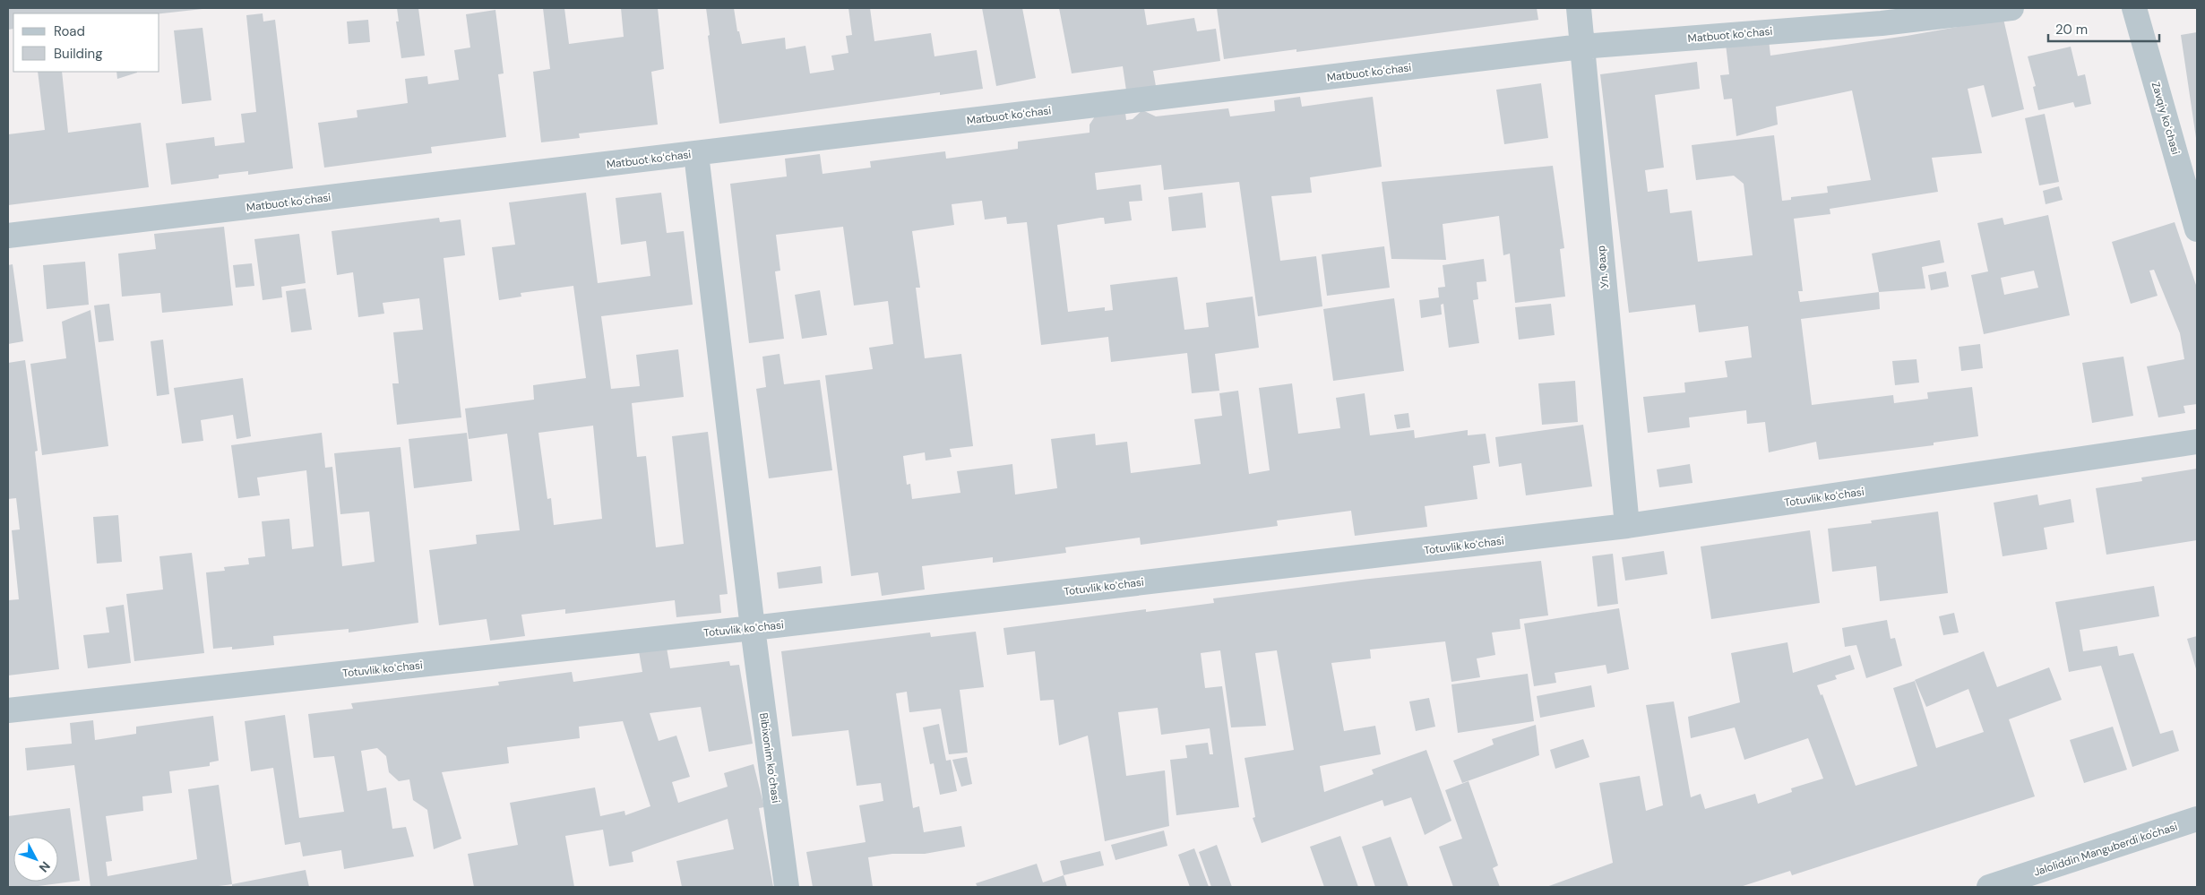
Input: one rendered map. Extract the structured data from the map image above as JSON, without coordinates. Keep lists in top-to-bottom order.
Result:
{
  "streets": {
    "street": [
      "Matbuot koʻchasi",
      "Zavqiy koʻchasi",
      "Ул. Фахр",
      "Totuvlik koʻchasi",
      "Bibixonim koʻchasi",
      "Jaloliddin Manguberdi ko'chasi"
    ]
  },
  "crossings": [
    ["Matbuot koʻchasi", "Ул. Фахр"],
    ["Matbuot koʻchasi", "Bibixonim koʻchasi"],
    ["Ул. Фахр", "Totuvlik koʻchasi"],
    ["Totuvlik koʻchasi", "Bibixonim koʻchasi"]
  ],
  "legend": ["Road", "Building"],
  "scale_bar": "20 m",
  "north": "bottom right"
}
